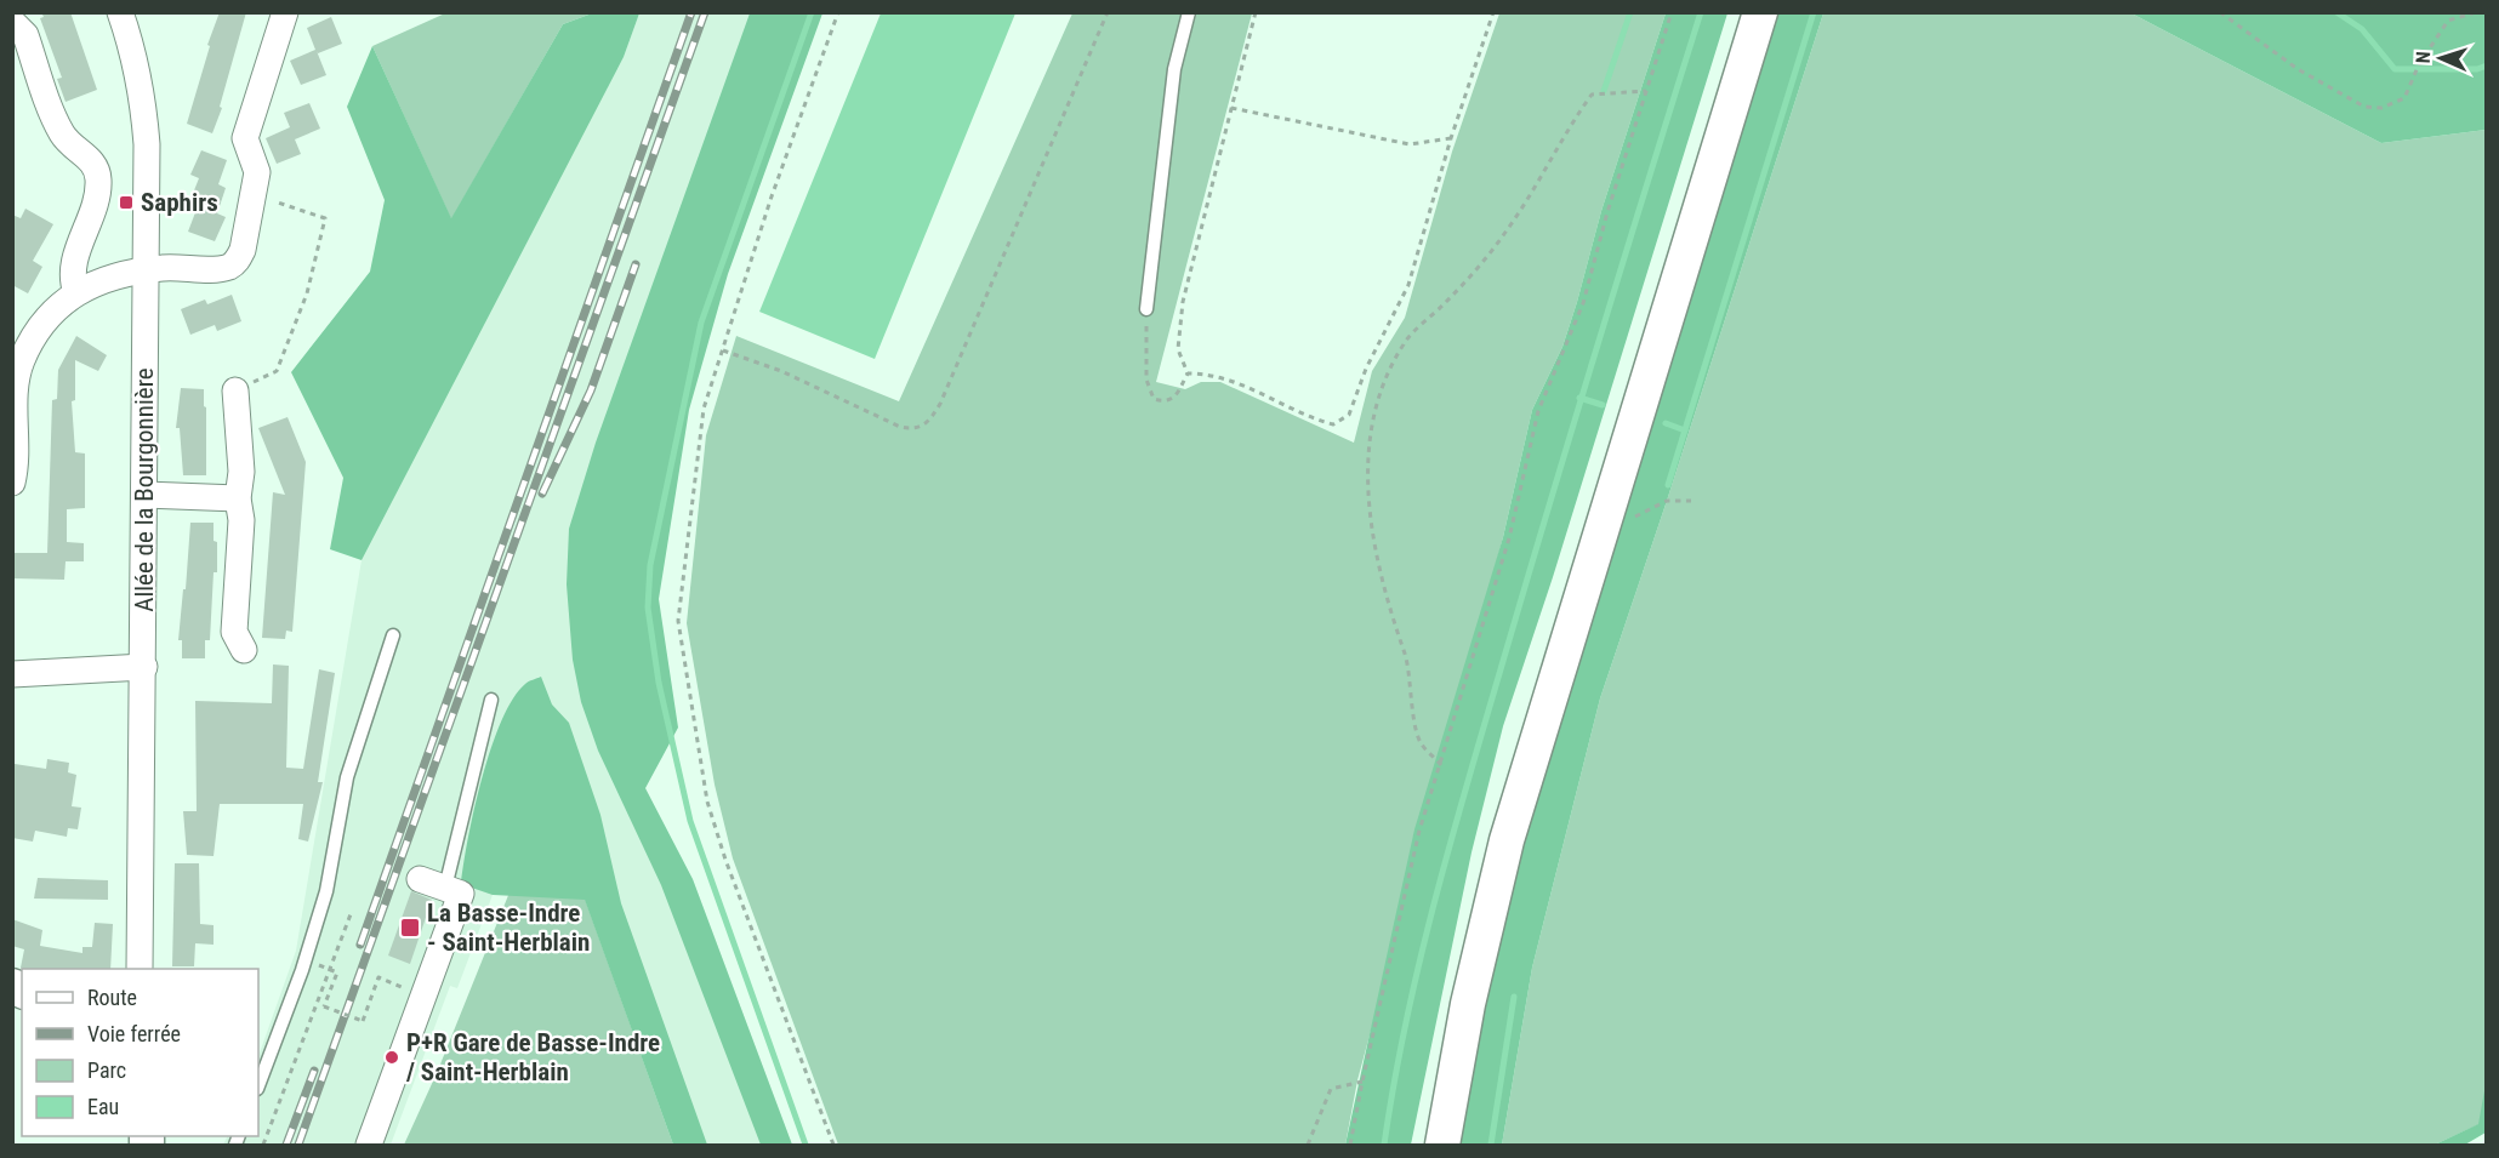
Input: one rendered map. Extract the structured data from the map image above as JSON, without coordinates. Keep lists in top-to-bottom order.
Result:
{
  "streets": {
    "street": ["Allée de la Bourgonnière"]
  },
  "places": {
    "transit": ["Saphirs", "La Basse-Indre - Saint-Herblain"],
    "other": ["P+R Gare de Basse-Indre / Saint-Herblain"]
  },
  "legend": [
    "Route",
    "Voie ferrée",
    "Parc",
    "Eau"
  ],
  "north": "left"
}
